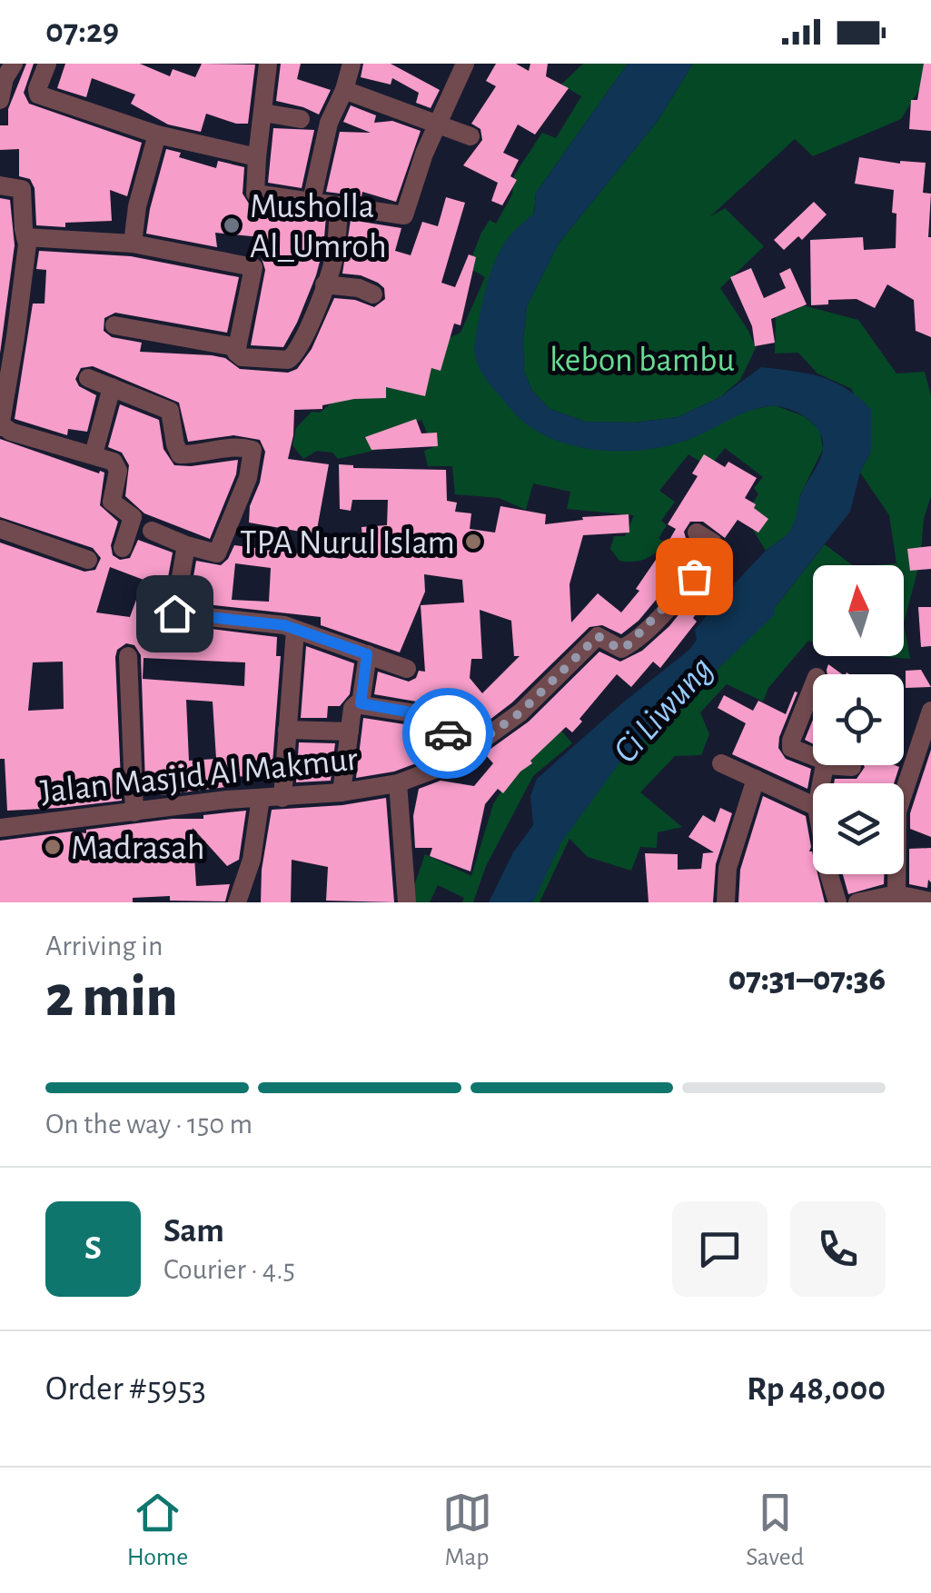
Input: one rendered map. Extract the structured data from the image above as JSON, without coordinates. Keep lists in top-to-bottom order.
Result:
{
  "streets": {
    "street": ["Jalan Masjid Al Makmur"]
  },
  "water": ["Ci Liwung"],
  "parks": ["kebon bambu"],
  "places": ["Musholla Al_Umroh", "TPA Nurul Islam", "Madrasah"],
  "north": "top",
  "page": {
    "status": "07:29",
    "heading": ["2 min", "Arriving in", "07:31–07:36"],
    "panel": [
      "Sam",
      "Courier · 4.5",
      "Order #5953",
      "Rp 48,000"
    ],
    "bar": "On the way · 150 m",
    "round": "S",
    "tabs": ["Home", "Map", "Saved"]
  }
}
